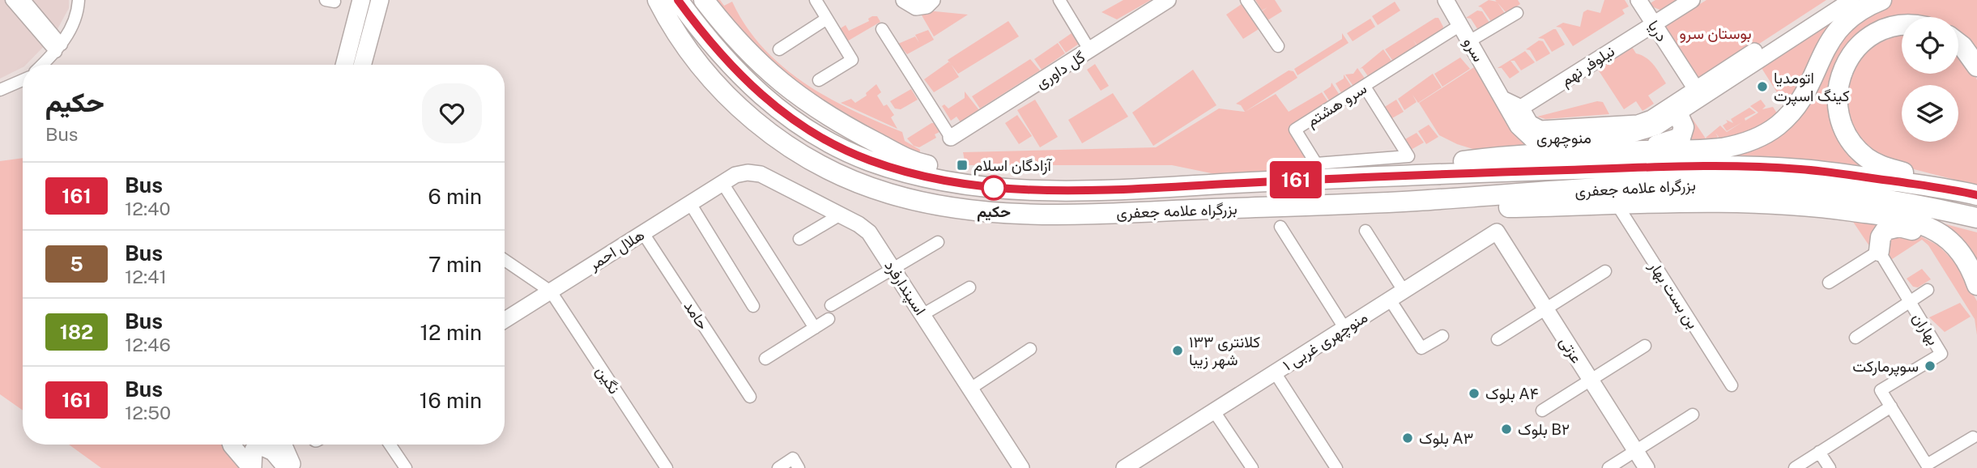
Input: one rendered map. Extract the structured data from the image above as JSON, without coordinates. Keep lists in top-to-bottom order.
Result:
{
  "streets": {
    "highway": ["بزرگراه علامه جعفری"],
    "street": [
      "دریا",
      "سرو",
      "نیلوفر نهم",
      "گل داوری",
      "سرو هشتم",
      "منوچهری",
      "هلال احمر",
      "اسپندارفرد",
      "بن بست بهار",
      "حامد",
      "بهاران",
      "منوچهری غربی ۱",
      "عزتی",
      "نگین"
    ]
  },
  "crossings": [
    ["دریا", "نیلوفر نهم"],
    ["دریا", "منوچهری"],
    ["سرو", "سرو هشتم"],
    ["سرو", "منوچهری"],
    ["نیلوفر نهم", "منوچهری"],
    ["سرو هشتم", "بزرگراه علامه جعفری"],
    ["هلال احمر", "اسپندارفرد"],
    ["هلال احمر", "حامد"],
    ["هلال احمر", "نگین"],
    ["منوچهری غربی ۱", "عزتی"]
  ],
  "parks": ["بوستان سرو"],
  "places": {
    "other": [
      "اتومدیا کینگ اسپرت",
      "حکیم",
      "کلانتری ۱۳۳ شهر زیبا",
      "سوپرمارکت",
      "بلوک A۴",
      "بلوک B۲",
      "بلوک A۳"
    ],
    "transit": ["آزادگان اسلام"]
  },
  "lines": ["bus line 161"],
  "page": {
    "on_map": "161",
    "heading": ["حکیم", "Bus"],
    "list": [
      {
        "mark": "161",
        "name": "Bus",
        "note": "12:40",
        "value": "6 min"
      },
      {
        "mark": "5",
        "name": "Bus",
        "note": "12:41",
        "value": "7 min"
      },
      {
        "mark": "182",
        "name": "Bus",
        "note": "12:46",
        "value": "12 min"
      },
      {
        "mark": "161",
        "name": "Bus",
        "note": "12:50",
        "value": "16 min"
      }
    ]
  }
}
